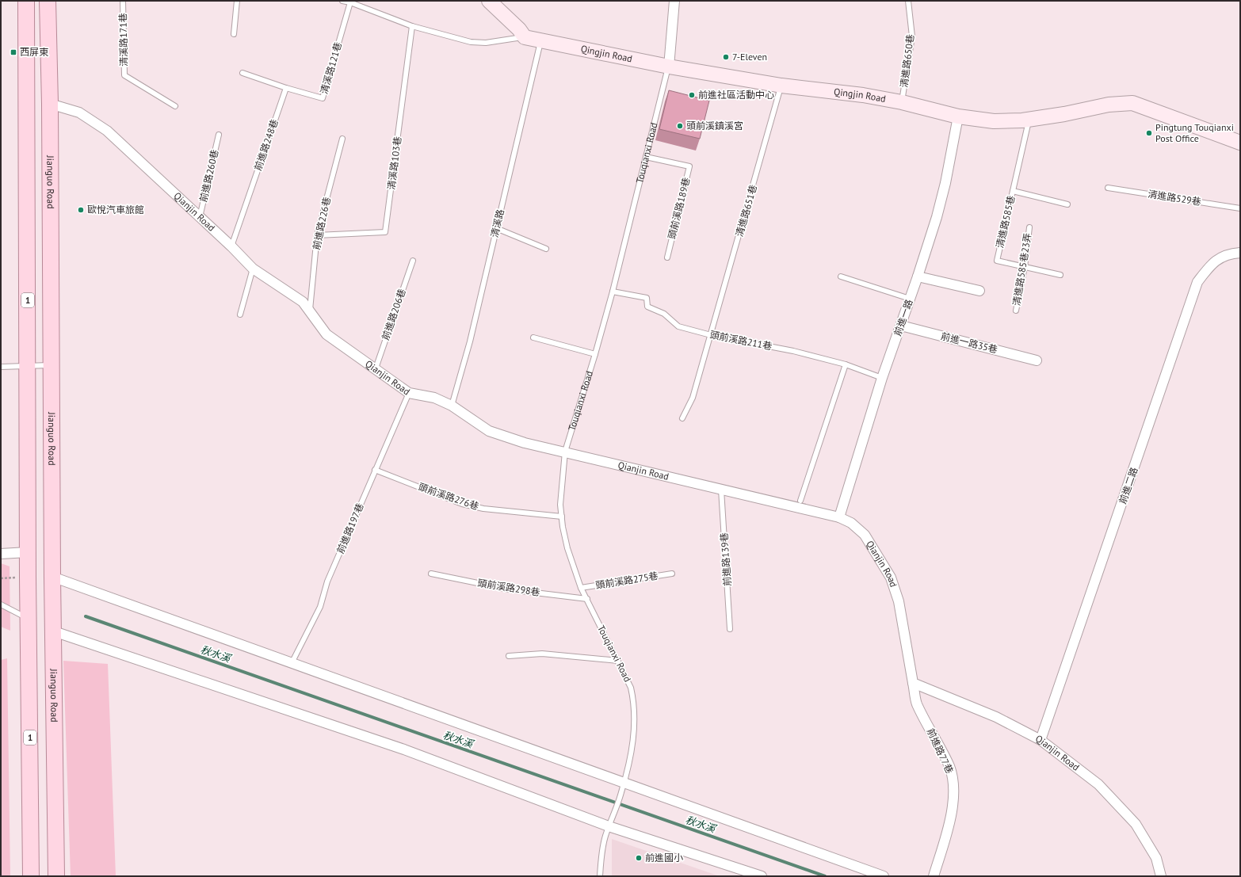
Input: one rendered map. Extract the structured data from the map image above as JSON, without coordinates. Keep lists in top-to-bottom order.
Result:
{
  "streets": {
    "main road": ["Jianguo Road", "1"],
    "street": [
      "Qingjin Road",
      "Touqianxi Road",
      "Qianjin Road",
      "前進一路",
      "前進一路35巷",
      "前進二路",
      "前進路77巷"
    ],
    "lane": [
      "清溪路171巷",
      "清進路650巷",
      "清溪路121巷",
      "前進路248巷",
      "清溪路103巷",
      "前進路260巷",
      "清進路529巷",
      "頭前溪路189巷",
      "清進路651巷",
      "清進路585巷",
      "前進路226巷",
      "清溪路",
      "清進路585巷23弄",
      "前進路206巷",
      "頭前溪路211巷",
      "頭前溪路276巷",
      "前進路197巷",
      "前進路139巷",
      "頭前溪路275巷",
      "頭前溪路298巷"
    ]
  },
  "crossings": [
    ["Qingjin Road", "清進路650巷"],
    ["Qingjin Road", "Touqianxi Road"],
    ["Qingjin Road", "清進路651巷"],
    ["Qingjin Road", "清進路585巷"],
    ["Qingjin Road", "清溪路"],
    ["Qingjin Road", "前進一路"],
    ["清溪路121巷", "前進路248巷"],
    ["前進路248巷", "Qianjin Road"],
    ["Touqianxi Road", "頭前溪路189巷"],
    ["Touqianxi Road", "Qianjin Road"],
    ["Touqianxi Road", "頭前溪路211巷"],
    ["Touqianxi Road", "頭前溪路276巷"],
    ["Touqianxi Road", "頭前溪路275巷"],
    ["Touqianxi Road", "頭前溪路298巷"],
    ["清溪路103巷", "前進路226巷"],
    ["前進路260巷", "Qianjin Road"],
    ["Jianguo Road", "Qianjin Road"],
    ["清進路651巷", "頭前溪路211巷"],
    ["Qianjin Road", "前進路226巷"],
    ["Qianjin Road", "清溪路"],
    ["Qianjin Road", "前進路206巷"],
    ["Qianjin Road", "前進一路"],
    ["Qianjin Road", "前進二路"],
    ["Qianjin Road", "前進路197巷"],
    ["Qianjin Road", "前進路139巷"],
    ["Qianjin Road", "前進路77巷"],
    ["清進路585巷", "清進路585巷23弄"],
    ["前進一路", "頭前溪路211巷"],
    ["前進一路", "前進一路35巷"],
    ["頭前溪路276巷", "前進路197巷"]
  ],
  "water": ["秋水溪"],
  "places": {
    "transit": ["西屏東"],
    "other": [
      "7-Eleven",
      "前進社區活動中心",
      "頭前溪鎮溪宮",
      "Pingtung Touqianxi Post Office",
      "歐悅汽車旅館",
      "前進國小"
    ]
  }
}
